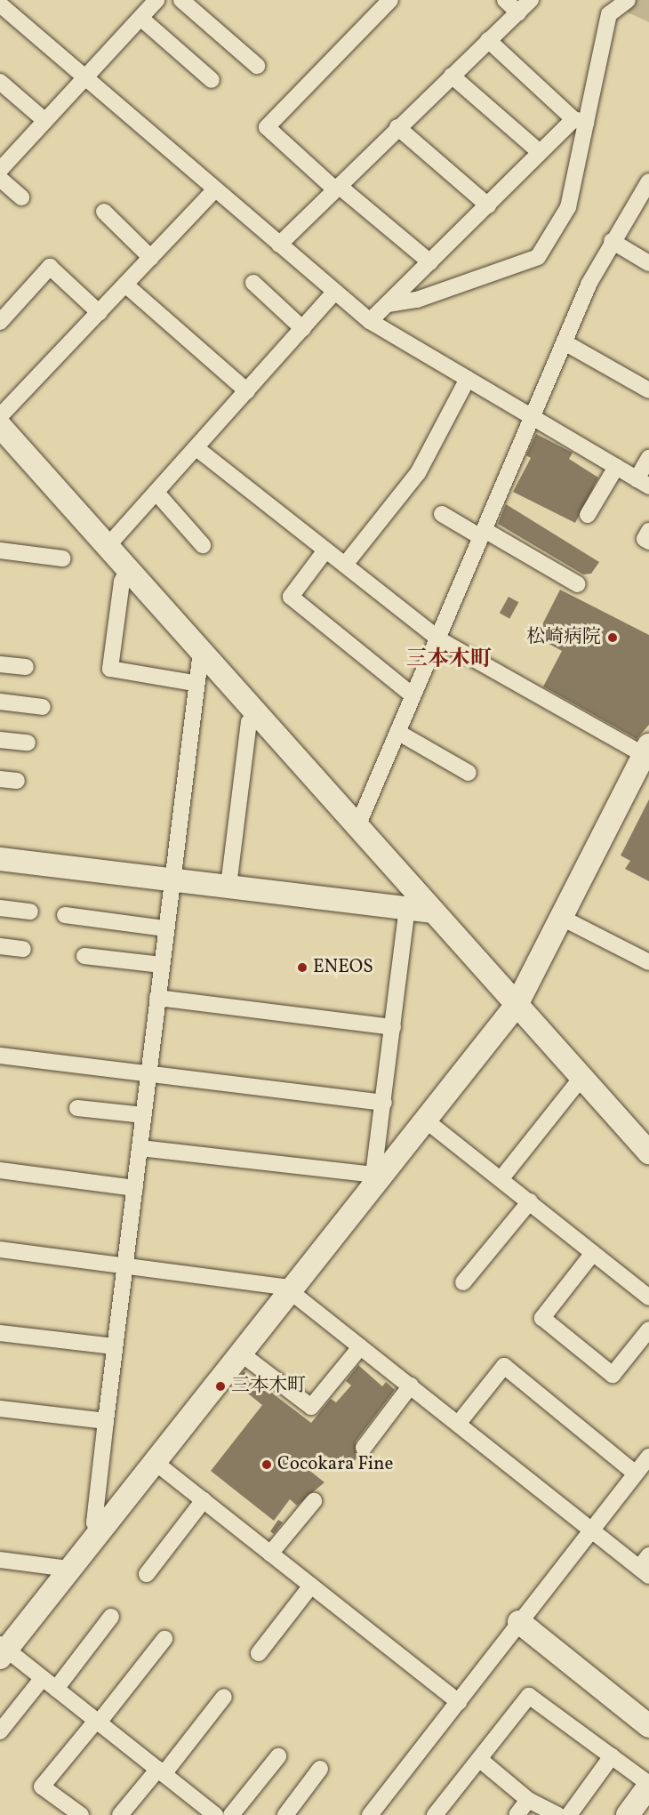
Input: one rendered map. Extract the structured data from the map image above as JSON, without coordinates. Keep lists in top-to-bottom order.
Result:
{
  "districts": ["三本木町"],
  "places": [
    "松崎病院",
    "ENEOS",
    "三本木町",
    "Cocokara Fine"
  ]
}
